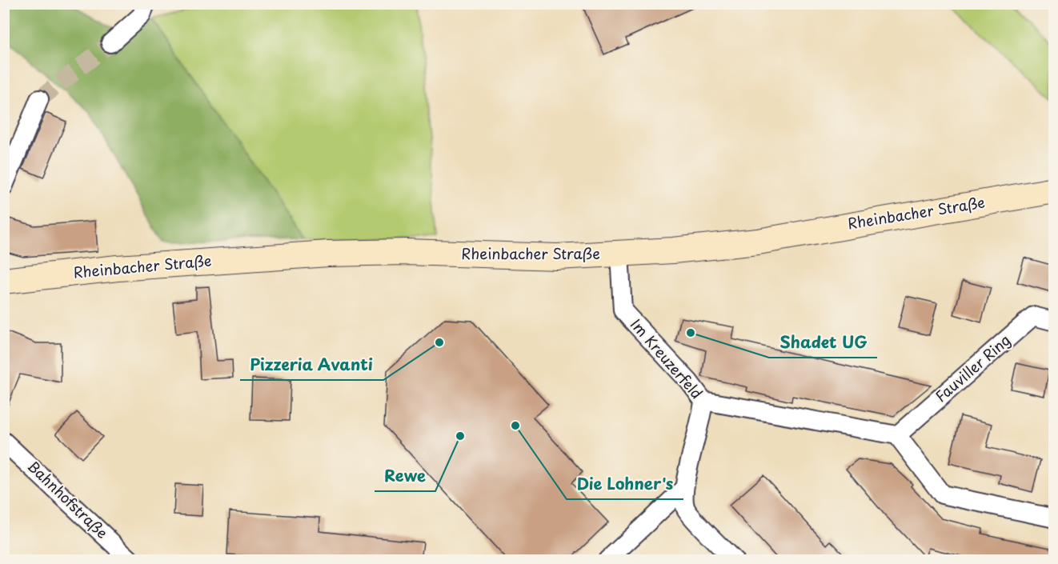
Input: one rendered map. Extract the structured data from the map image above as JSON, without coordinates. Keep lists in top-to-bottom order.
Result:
{
  "streets": {
    "main road": ["Rheinbacher Straße"],
    "street": ["Im Kreuzerfeld", "Fauviller Ring", "Bahnhofstraße"]
  },
  "crossings": [
    ["Rheinbacher Straße", "Im Kreuzerfeld"]
  ],
  "places": [
    "Shadet UG",
    "Pizzeria Avanti",
    "Die Lohner's",
    "Rewe"
  ]
}
